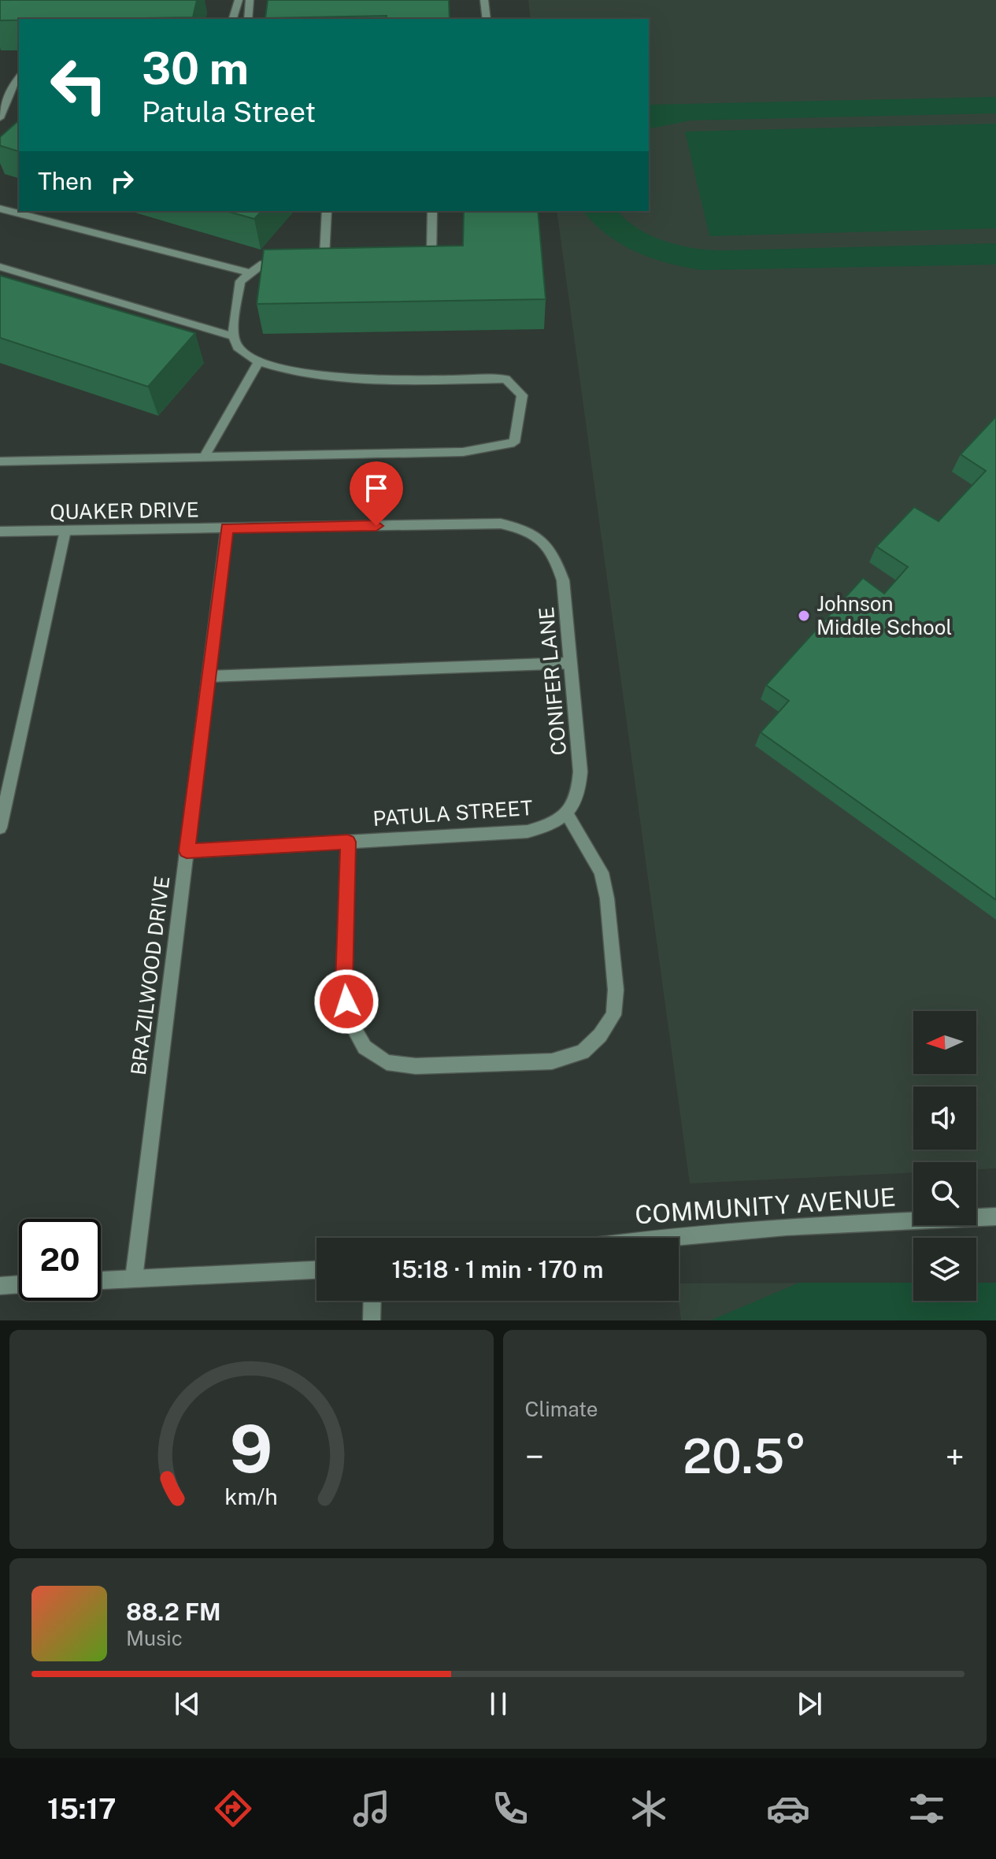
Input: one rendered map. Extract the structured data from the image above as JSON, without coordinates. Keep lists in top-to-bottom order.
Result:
{
  "streets": {
    "street": [
      "QUAKER DRIVE",
      "CONIFER LANE",
      "PATULA STREET",
      "BRAZILWOOD DRIVE",
      "COMMUNITY AVENUE"
    ]
  },
  "crossings": [
    ["QUAKER DRIVE", "CONIFER LANE"],
    ["QUAKER DRIVE", "BRAZILWOOD DRIVE"],
    ["CONIFER LANE", "PATULA STREET"],
    ["PATULA STREET", "BRAZILWOOD DRIVE"]
  ],
  "places": ["Johnson Middle School"],
  "north": "left",
  "page": {
    "turn": ["30 m", "Patula Street"],
    "then": "Then",
    "limit": "20",
    "trip": "15:18 · 1 min · 170 m",
    "tile": "Climate",
    "heat": ["−", "20.5°", "+"],
    "song": ["88.2 FM", "Music"],
    "tabs": "15:17",
    "gauge": ["9", "km/h"]
  }
}
